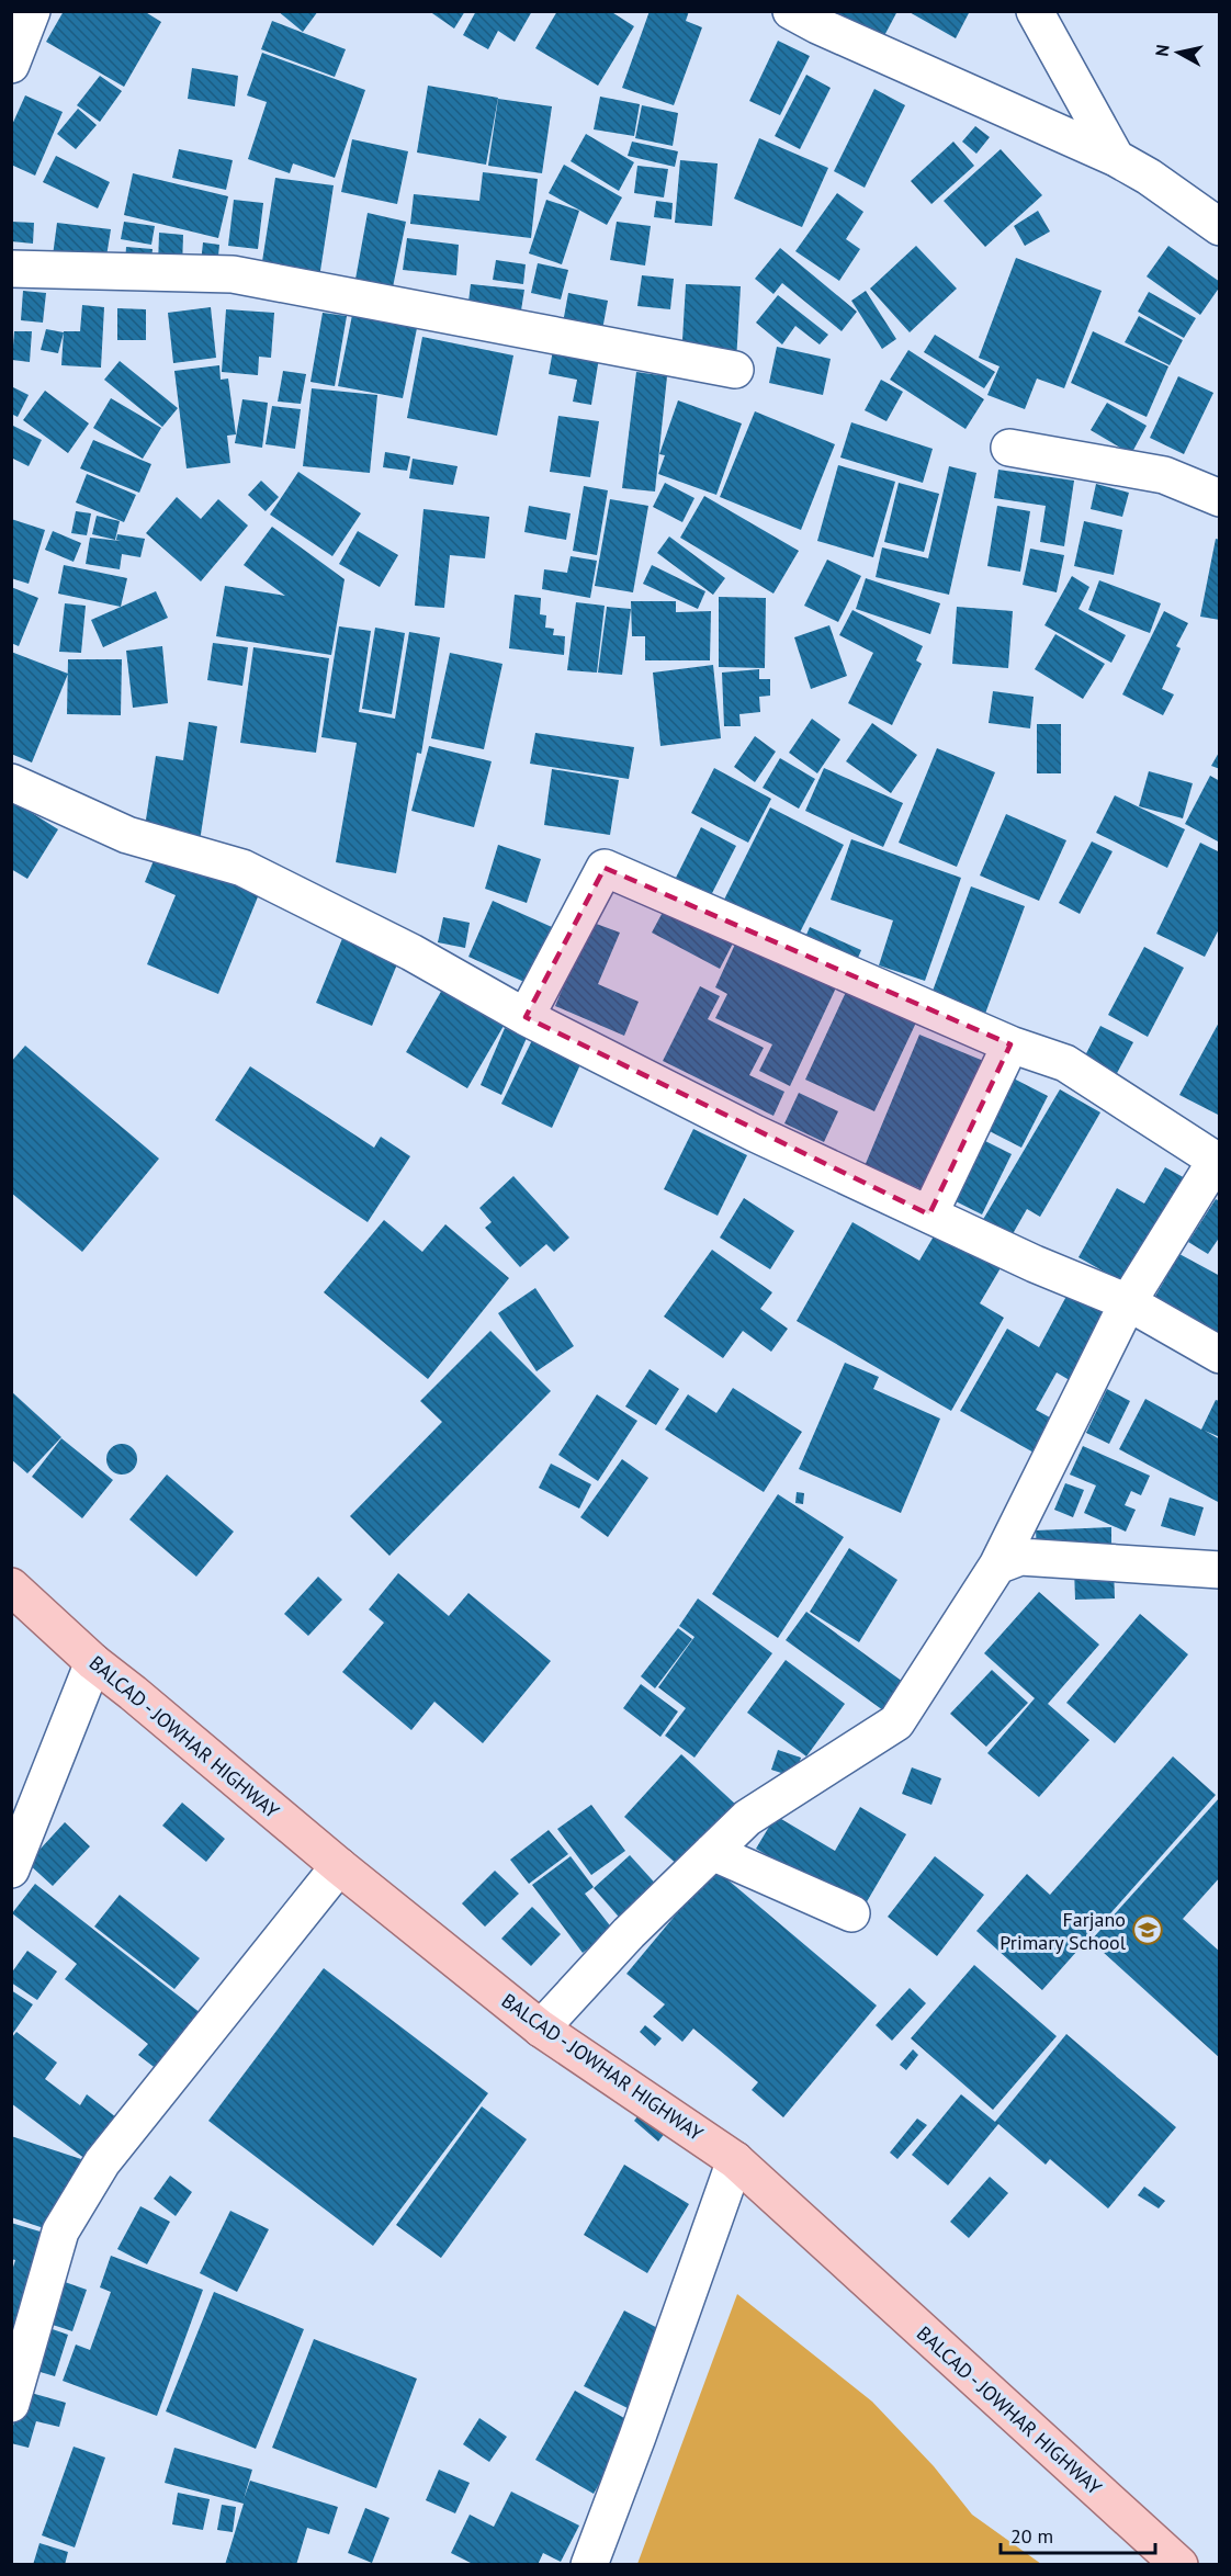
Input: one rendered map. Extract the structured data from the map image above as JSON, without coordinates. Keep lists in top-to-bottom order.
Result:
{
  "streets": {
    "main road": ["BALCAD - JOWHAR HIGHWAY"]
  },
  "places": {
    "school or university": ["Farjano Primary School"]
  },
  "scale_bar": "20 m",
  "north": "left"
}
